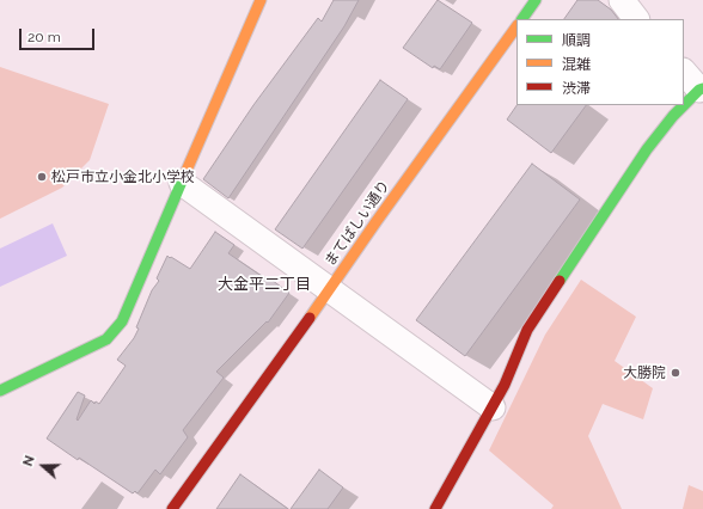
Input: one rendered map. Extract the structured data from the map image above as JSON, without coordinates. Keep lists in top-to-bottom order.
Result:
{
  "streets": {
    "street": ["まてばしい通り"]
  },
  "districts": ["大金平二丁目"],
  "places": ["松戸市立小金北小学校", "大勝院"],
  "legend": ["順調", "混雑", "渋滞"],
  "scale_bar": "20 m",
  "north": "left"
}
